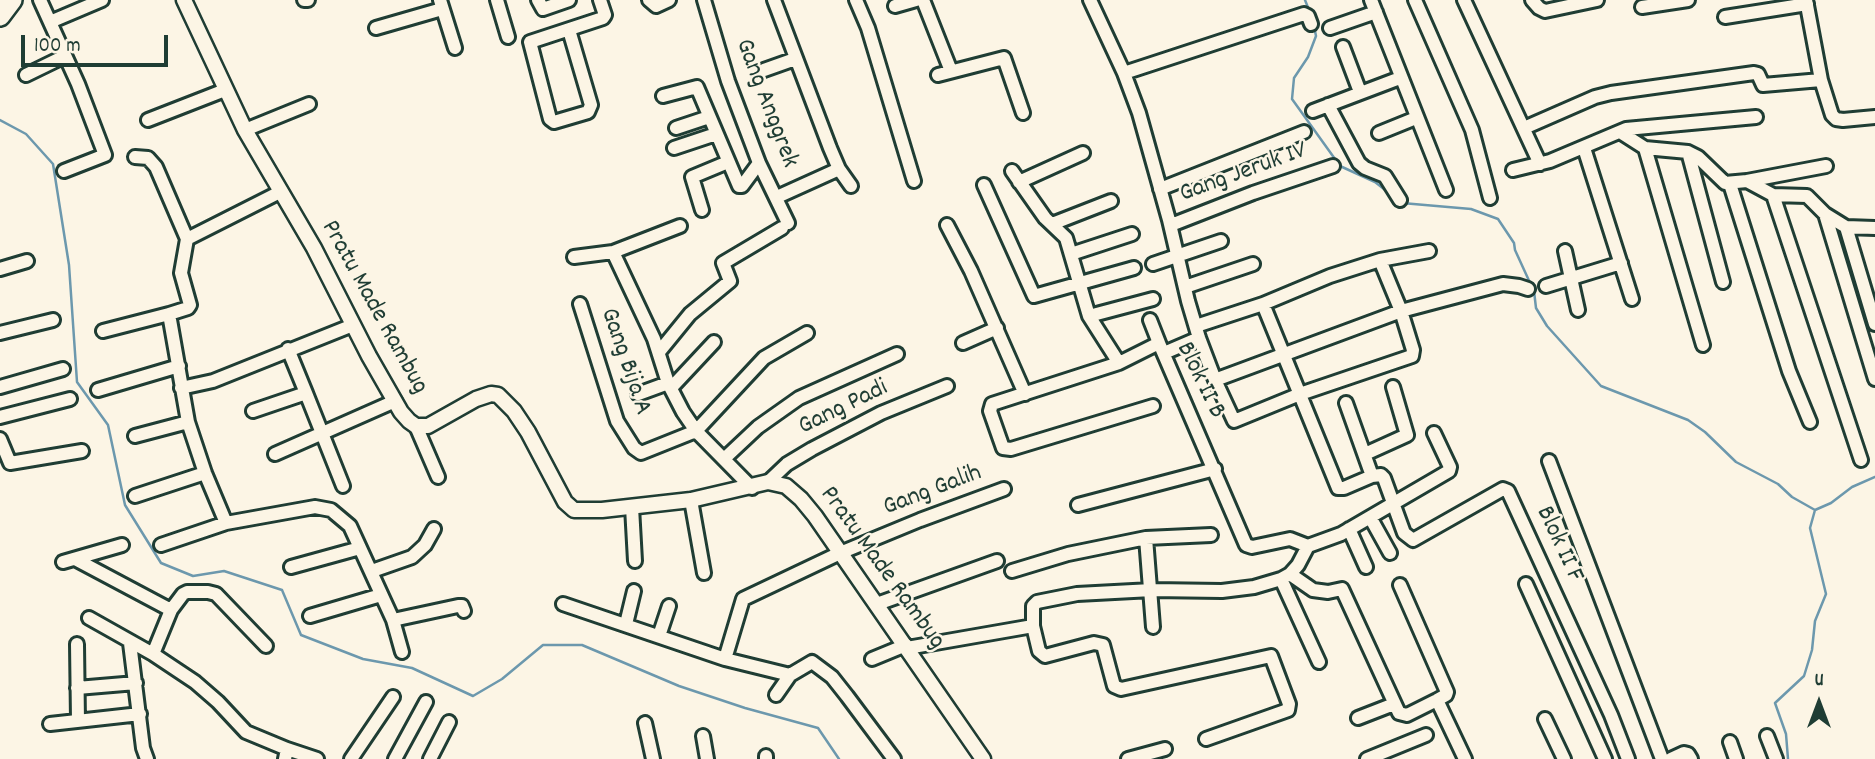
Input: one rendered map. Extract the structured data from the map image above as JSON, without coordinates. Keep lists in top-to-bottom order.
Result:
{
  "streets": {
    "street": [
      "Gang Anggrek",
      "Gang Jeruk IV",
      "Pratu Made Rambug",
      "Gang Bija A",
      "Blok II B",
      "Gang Padi",
      "Gang Galih",
      "Blok II F"
    ]
  },
  "crossings": [
    ["Pratu Made Rambug", "Gang Padi"],
    ["Pratu Made Rambug", "Gang Galih"]
  ],
  "scale_bar": "100 m",
  "north": "top"
}
